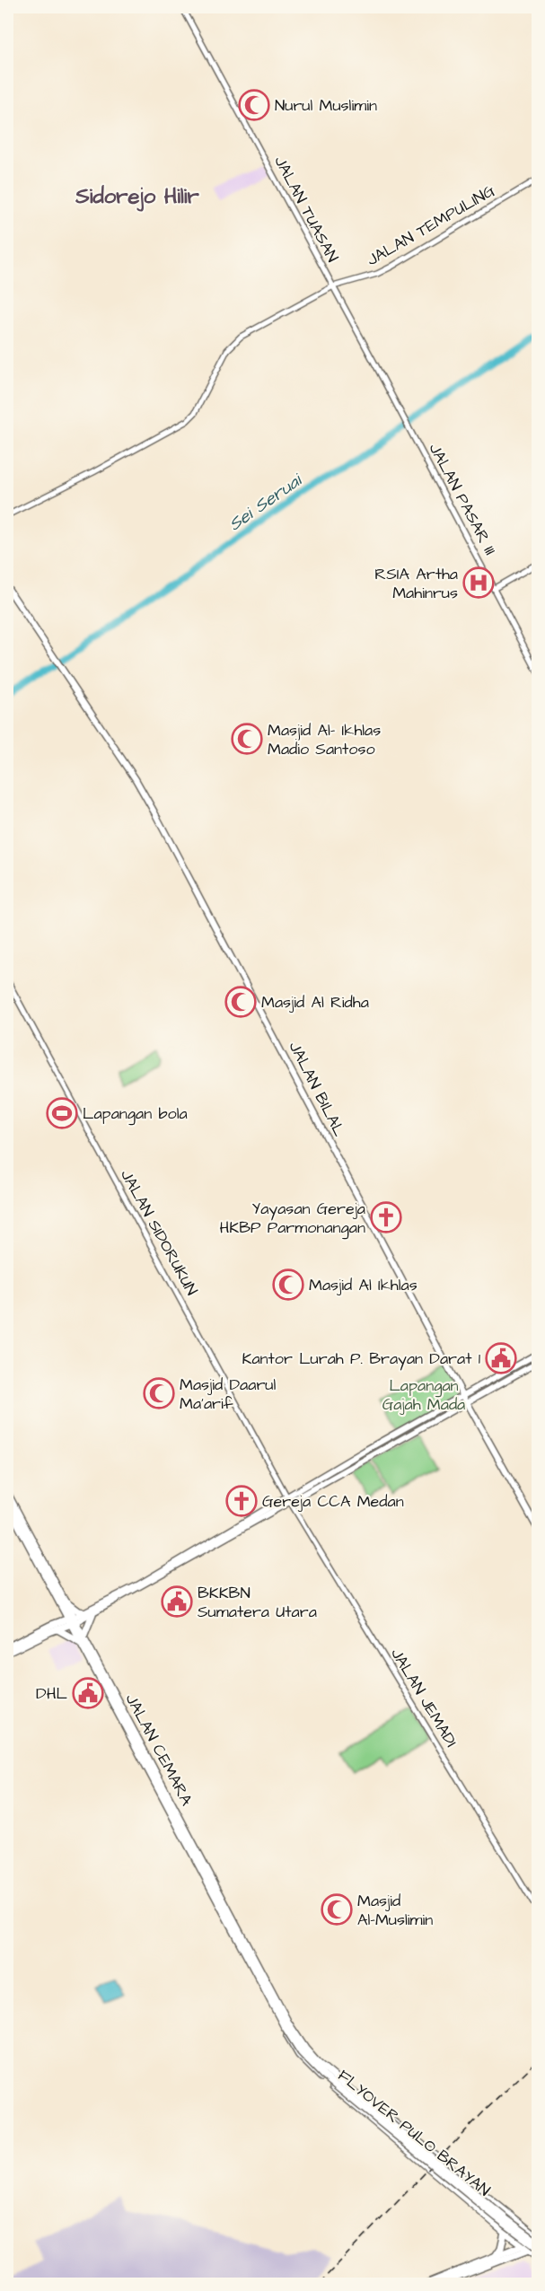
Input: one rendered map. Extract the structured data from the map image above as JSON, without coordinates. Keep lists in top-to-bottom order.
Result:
{
  "streets": {
    "highway": ["JALAN CEMARA", "FLYOVER PULO BRAYAN"],
    "main road": ["JALAN BILAL"],
    "street": [
      "JALAN TUASAN",
      "JALAN TEMPULING",
      "JALAN PASAR III",
      "JALAN SIDORUKUN",
      "JALAN JEMADI"
    ]
  },
  "crossings": [
    ["JALAN TUASAN", "JALAN TEMPULING"],
    ["JALAN TUASAN", "JALAN PASAR III"],
    ["JALAN SIDORUKUN", "JALAN JEMADI"],
    ["JALAN CEMARA", "FLYOVER PULO BRAYAN"]
  ],
  "districts": ["Sidorejo Hilir"],
  "water": ["Sei Seruai"],
  "parks": ["Lapangan Gajah Mada"],
  "places": {
    "mosque": [
      "Nurul Muslimin",
      "Masjid Al- Ikhlas Madio Santoso",
      "Masjid Al Ridha",
      "Masjid Al Ikhlas",
      "Masjid Daarul Ma'arif",
      "Masjid Al-Muslimin"
    ],
    "hospital": ["RSIA Artha Mahinrus"],
    "sports": ["Lapangan bola"],
    "church": ["Yayasan Gereja HKBP Parmonangan", "Gereja CCA Medan"],
    "public building": ["Kantor Lurah P. Brayan Darat 1", "BKKBN Sumatera Utara", "DHL"]
  }
}
